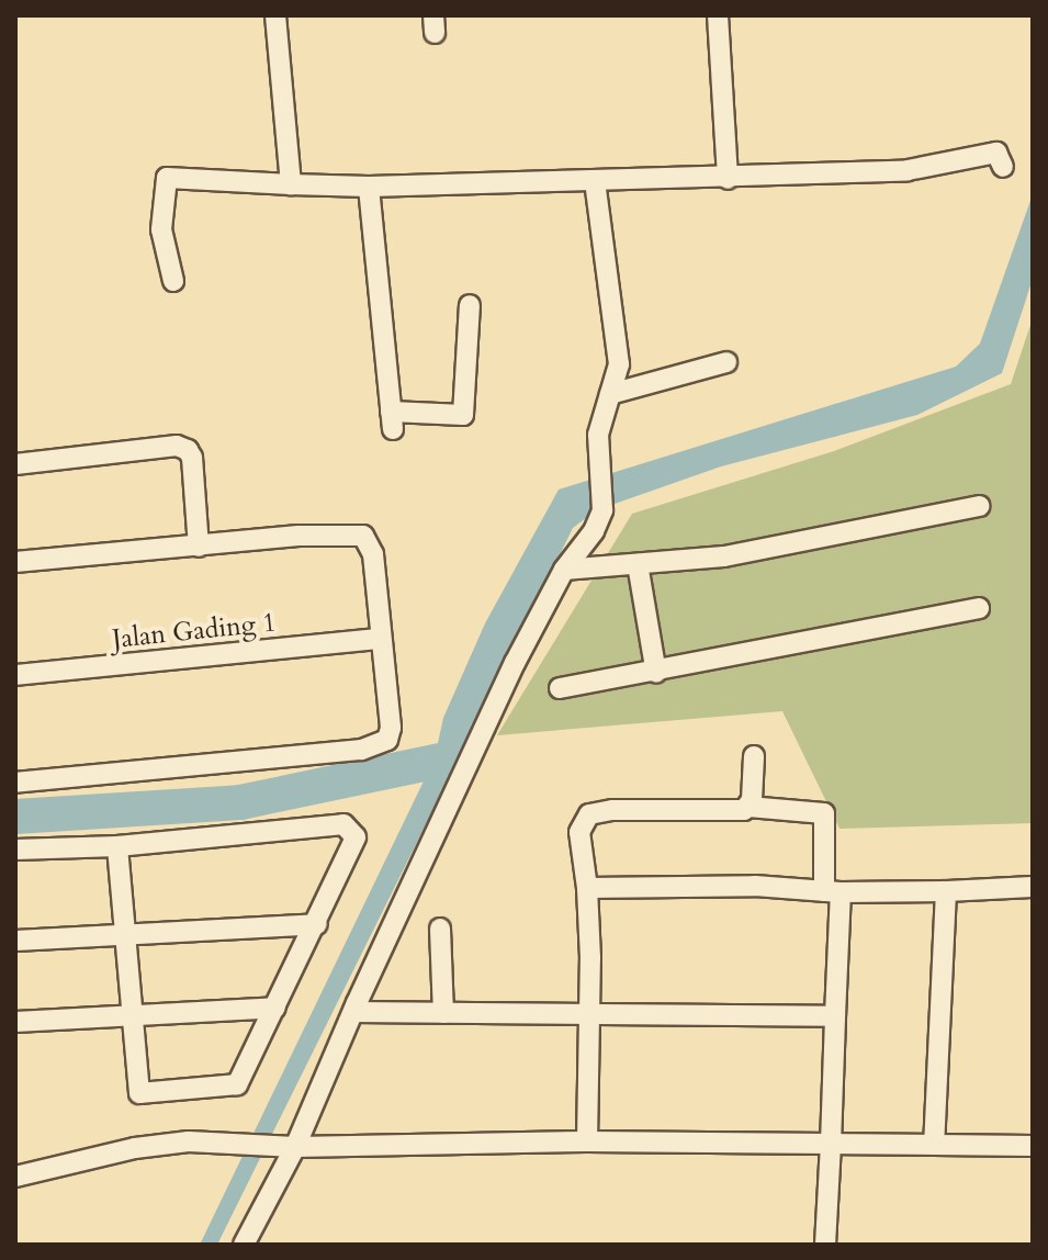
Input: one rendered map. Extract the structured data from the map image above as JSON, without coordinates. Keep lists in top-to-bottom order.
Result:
{
  "streets": {
    "street": ["Jalan Gading 1"]
  }
}
